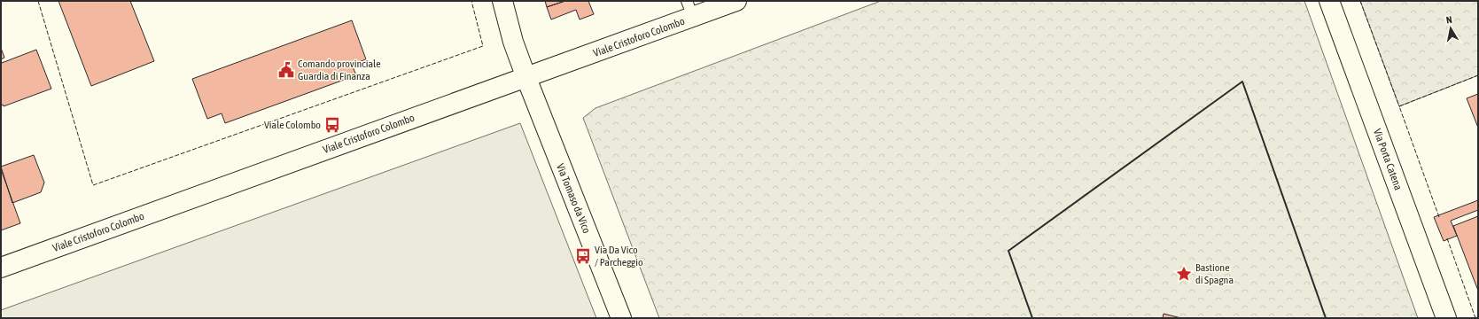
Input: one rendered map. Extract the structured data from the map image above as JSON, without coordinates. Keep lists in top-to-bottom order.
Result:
{
  "streets": {
    "street": ["Viale Cristoforo Colombo", "Via Porta Catena", "Via Tomaso da Vico"]
  },
  "crossings": [
    ["Viale Cristoforo Colombo", "Via Tomaso da Vico"]
  ],
  "places": {
    "public building": ["Comando provinciale Guardia di Finanza"],
    "bus stop": ["Viale Colombo", "Via Da Vico / Parcheggio"],
    "place": ["Bastione di Spagna"]
  },
  "north": "top"
}
